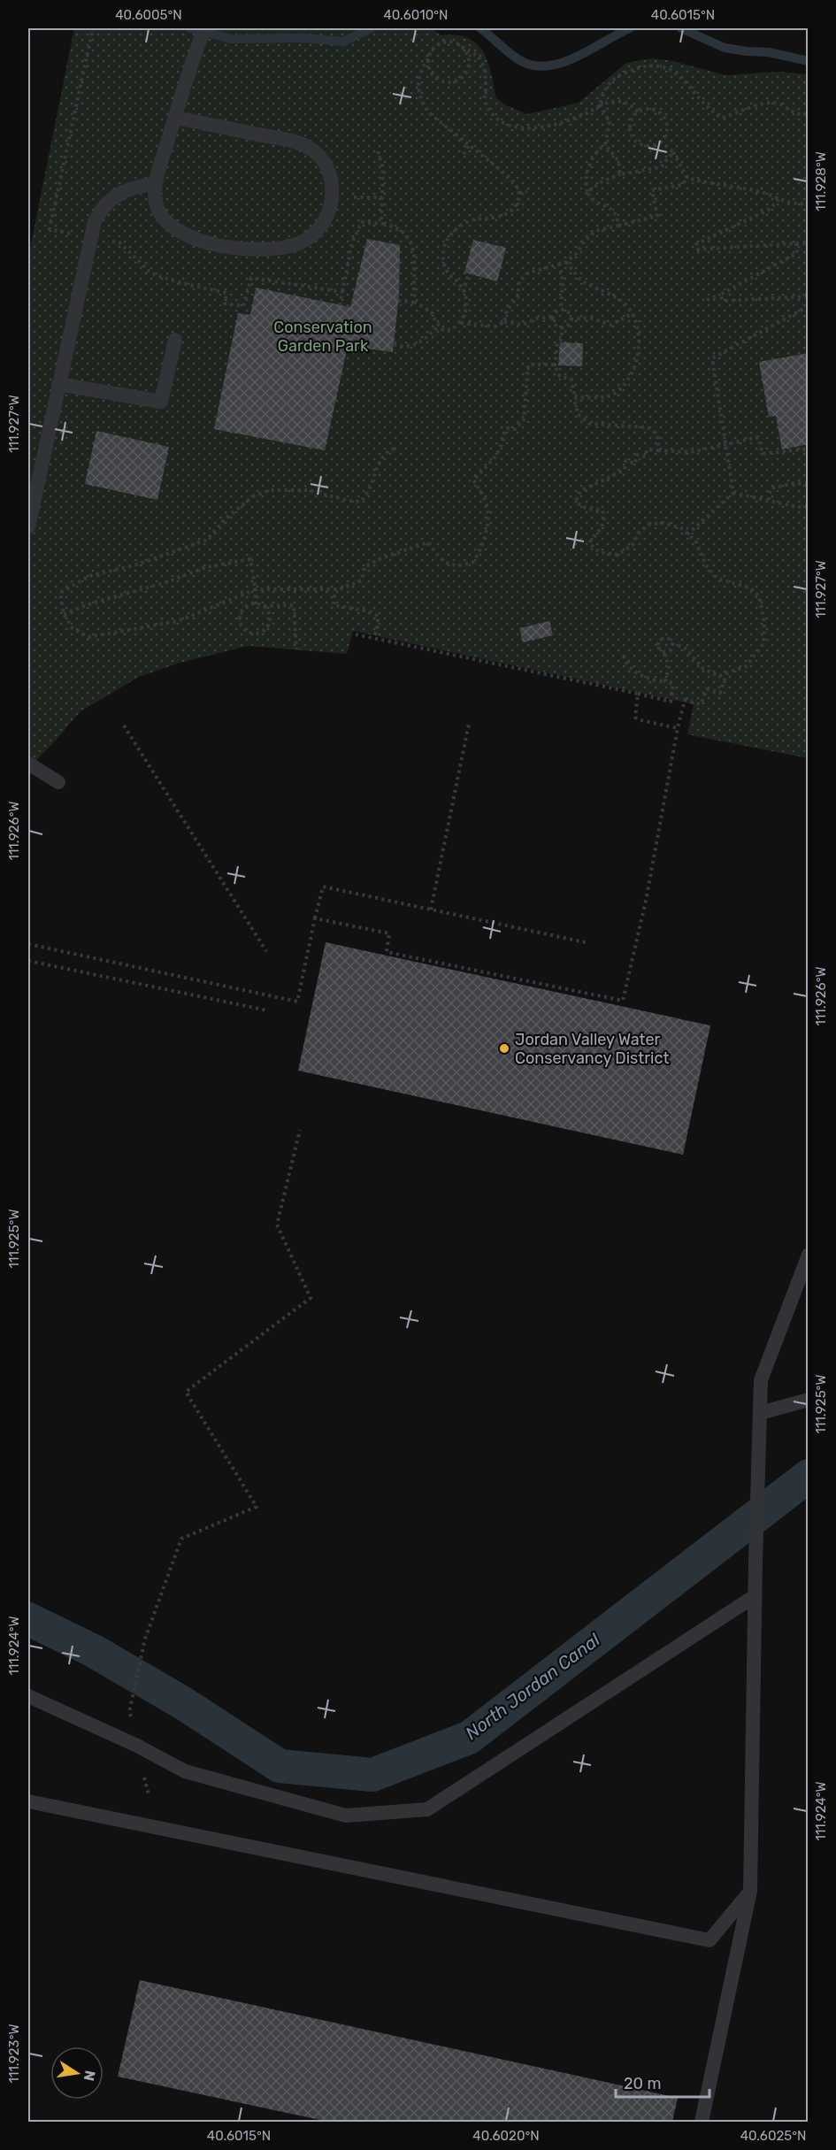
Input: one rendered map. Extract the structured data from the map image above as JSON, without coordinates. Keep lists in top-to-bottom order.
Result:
{
  "water": ["North Jordan Canal"],
  "parks": ["Conservation Garden Park"],
  "places": ["Jordan Valley Water Conservancy District"],
  "scale_bar": "20 m",
  "north": "right",
  "coordinates": [
    "40.6005°N",
    "40.6010°N",
    "40.6015°N",
    "111.928°W",
    "111.927°W",
    "111.926°W",
    "111.925°W",
    "111.924°W",
    "111.923°W",
    "40.6020°N",
    "40.6025°N"
  ]
}
